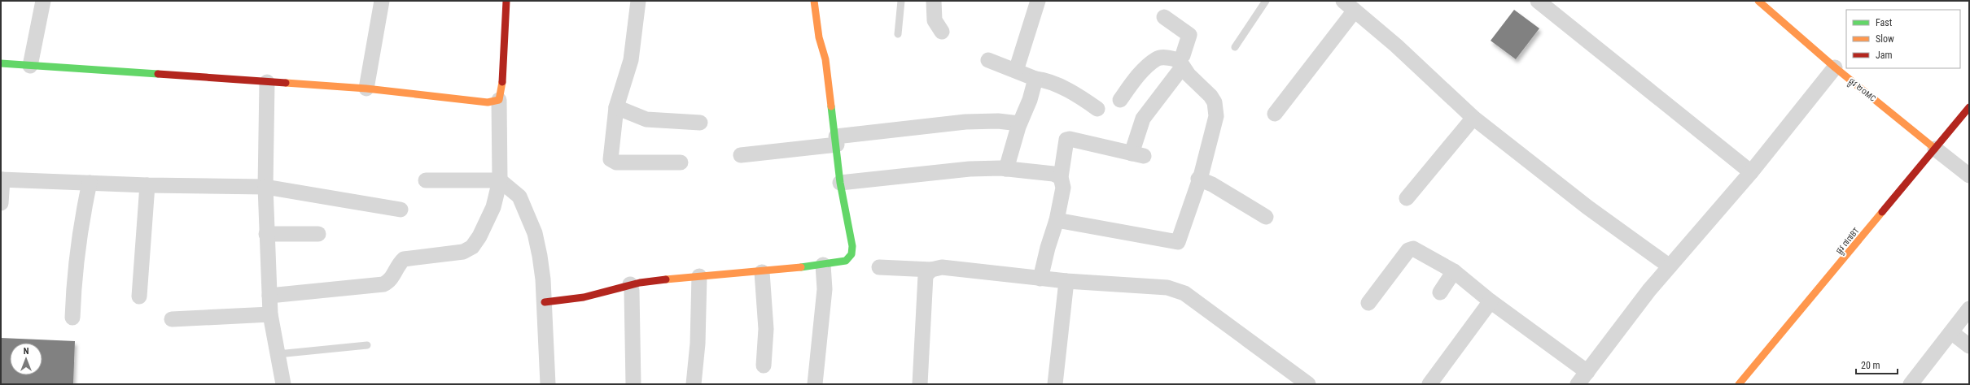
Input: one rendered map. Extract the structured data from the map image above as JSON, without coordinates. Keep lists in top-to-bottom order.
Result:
{
  "streets": {
    "street": ["ផ្លូវ ២០MC", "ផ្លូវ ៧៧BT"]
  },
  "crossings": [
    ["ផ្លូវ ២០MC", "ផ្លូវ ៧៧BT"]
  ],
  "legend": ["Fast", "Slow", "Jam"],
  "scale_bar": "20 m",
  "north": "top"
}
